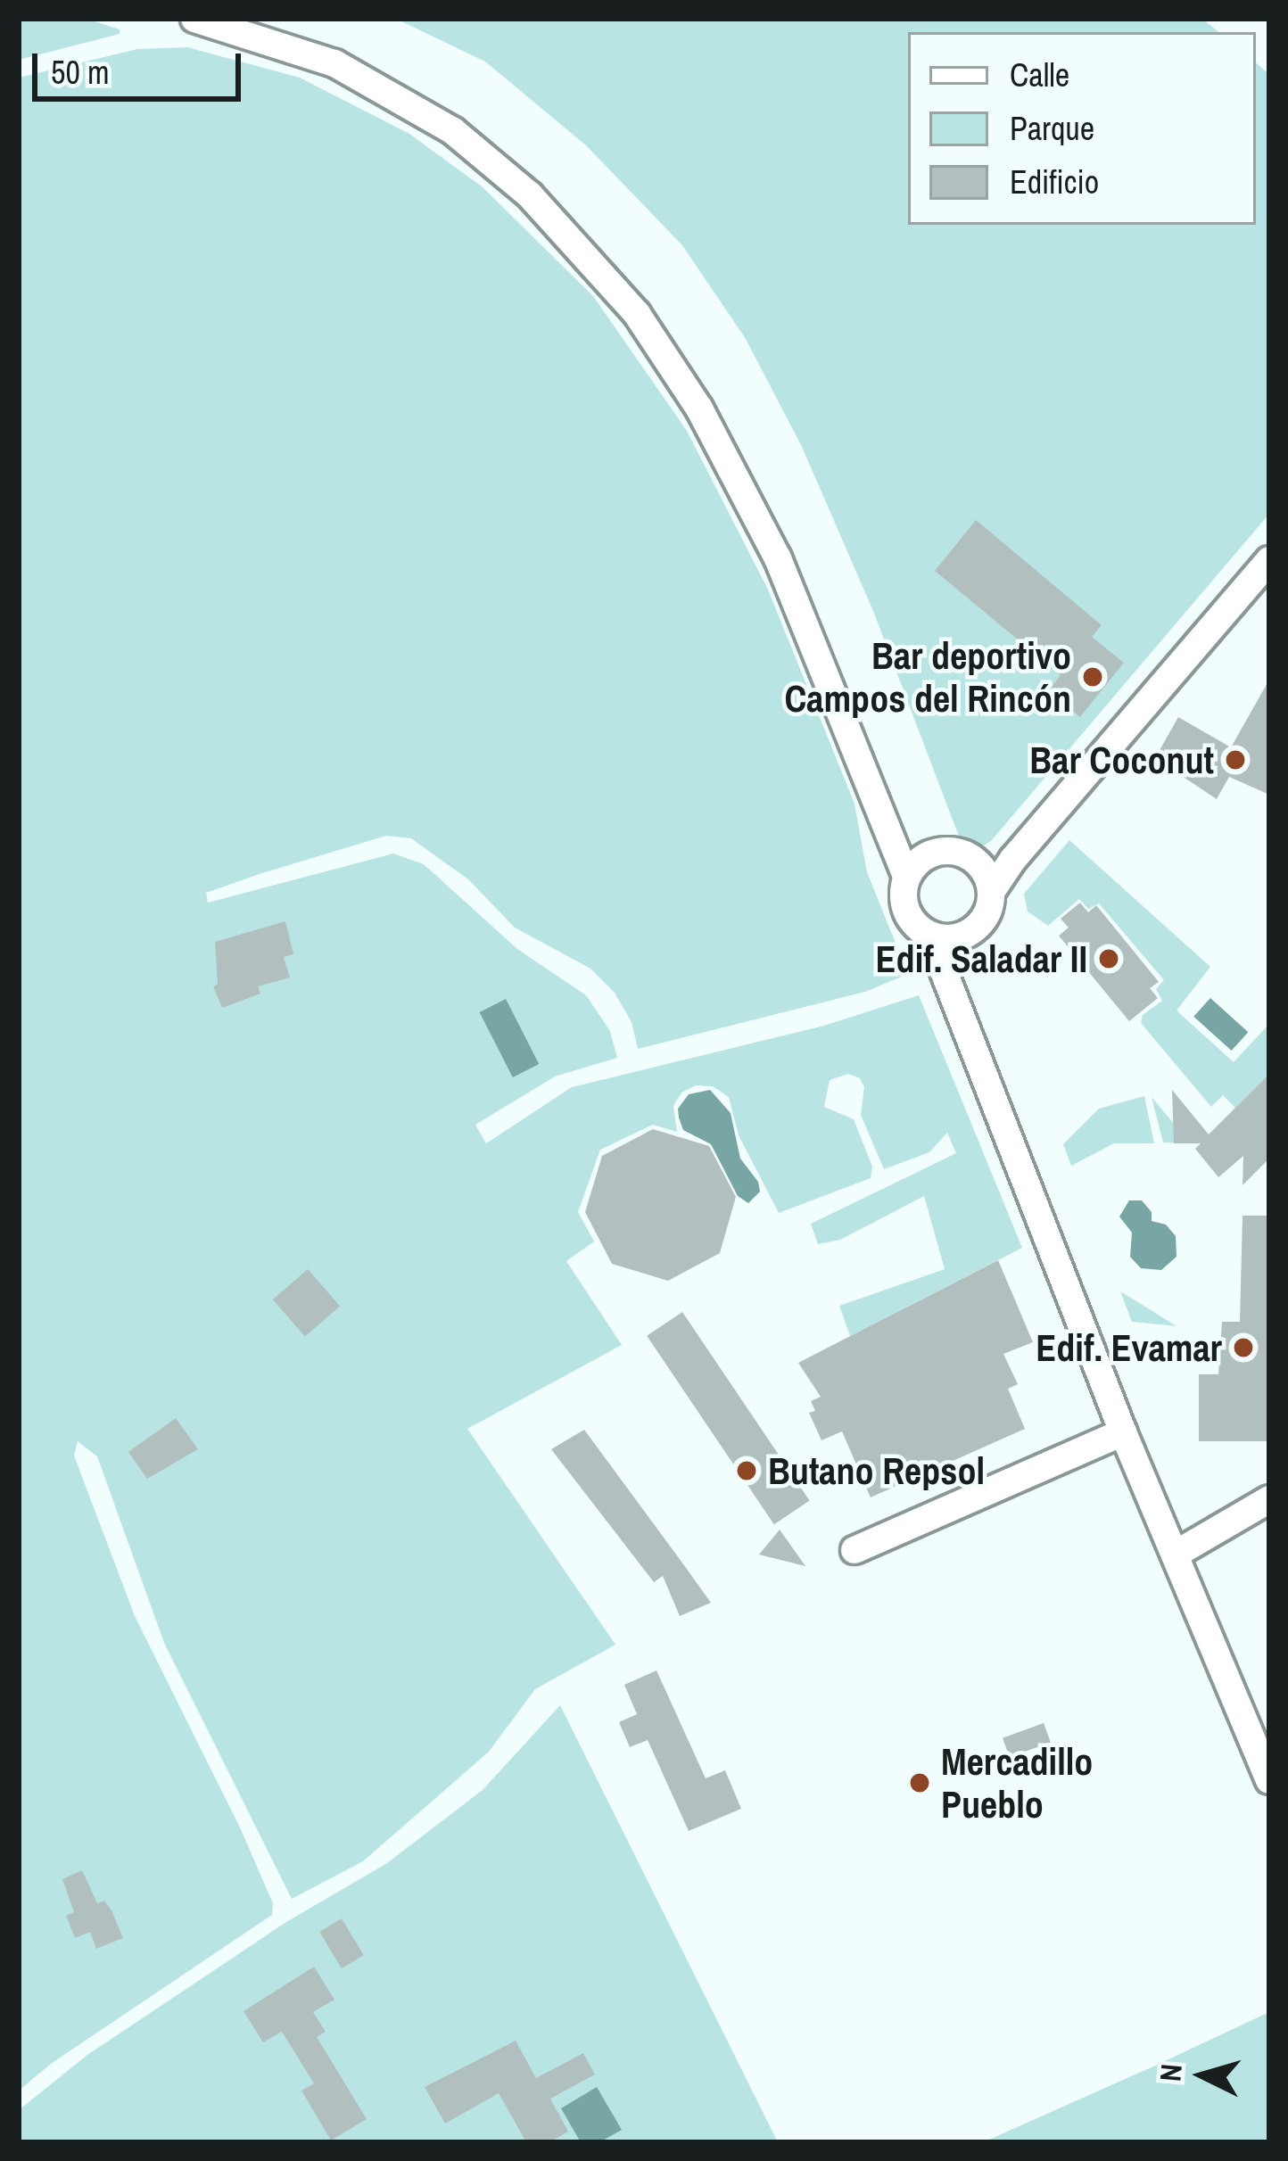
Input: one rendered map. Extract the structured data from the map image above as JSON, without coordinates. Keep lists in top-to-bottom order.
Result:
{
  "places": [
    "Bar deportivo Campos del Rincón",
    "Bar Coconut",
    "Edif. Saladar II",
    "Edif. Evamar",
    "Butano Repsol",
    "Mercadillo Pueblo"
  ],
  "legend": ["Calle", "Parque", "Edificio"],
  "scale_bar": "50 m",
  "north": "left"
}
